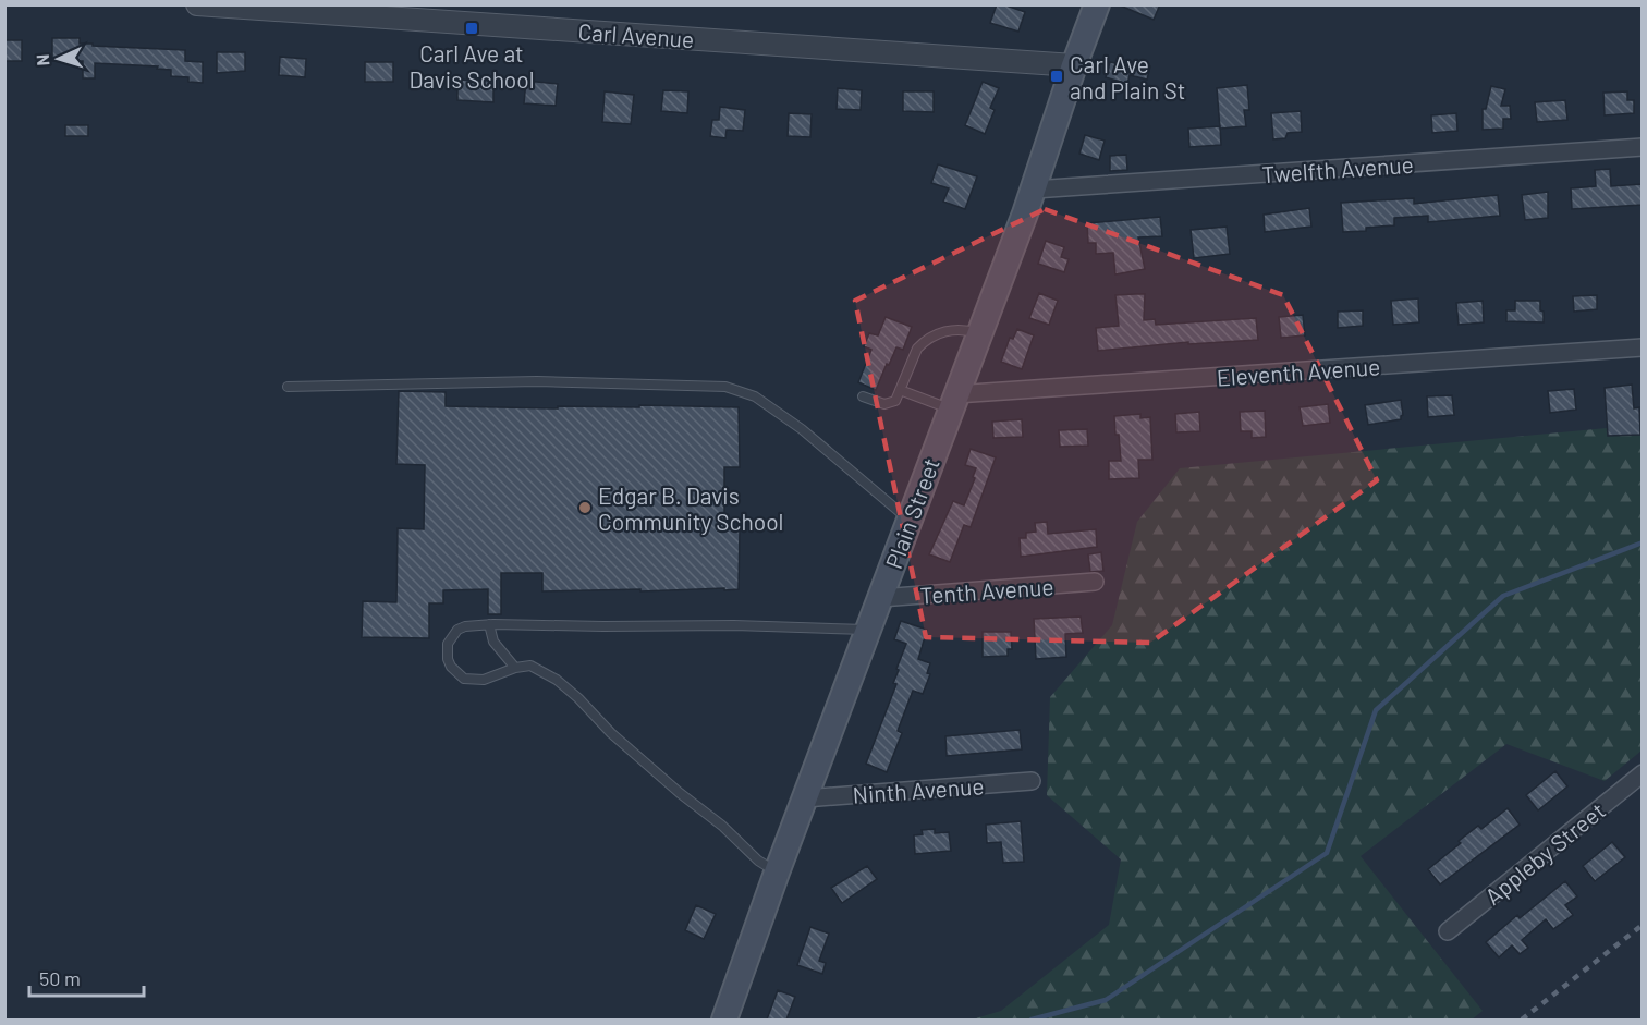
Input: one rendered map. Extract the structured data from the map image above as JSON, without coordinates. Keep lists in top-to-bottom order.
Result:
{
  "streets": {
    "main road": ["Plain Street"],
    "street": [
      "Carl Avenue",
      "Twelfth Avenue",
      "Eleventh Avenue",
      "Tenth Avenue",
      "Ninth Avenue",
      "Appleby Street"
    ]
  },
  "crossings": [
    ["Carl Avenue", "Plain Street"],
    ["Twelfth Avenue", "Plain Street"],
    ["Eleventh Avenue", "Plain Street"],
    ["Plain Street", "Tenth Avenue"],
    ["Plain Street", "Ninth Avenue"]
  ],
  "places": {
    "transit": ["Carl Ave at Davis School", "Carl Ave and Plain St"],
    "other": ["Edgar B. Davis Community School"]
  },
  "scale_bar": "50 m",
  "north": "left"
}
